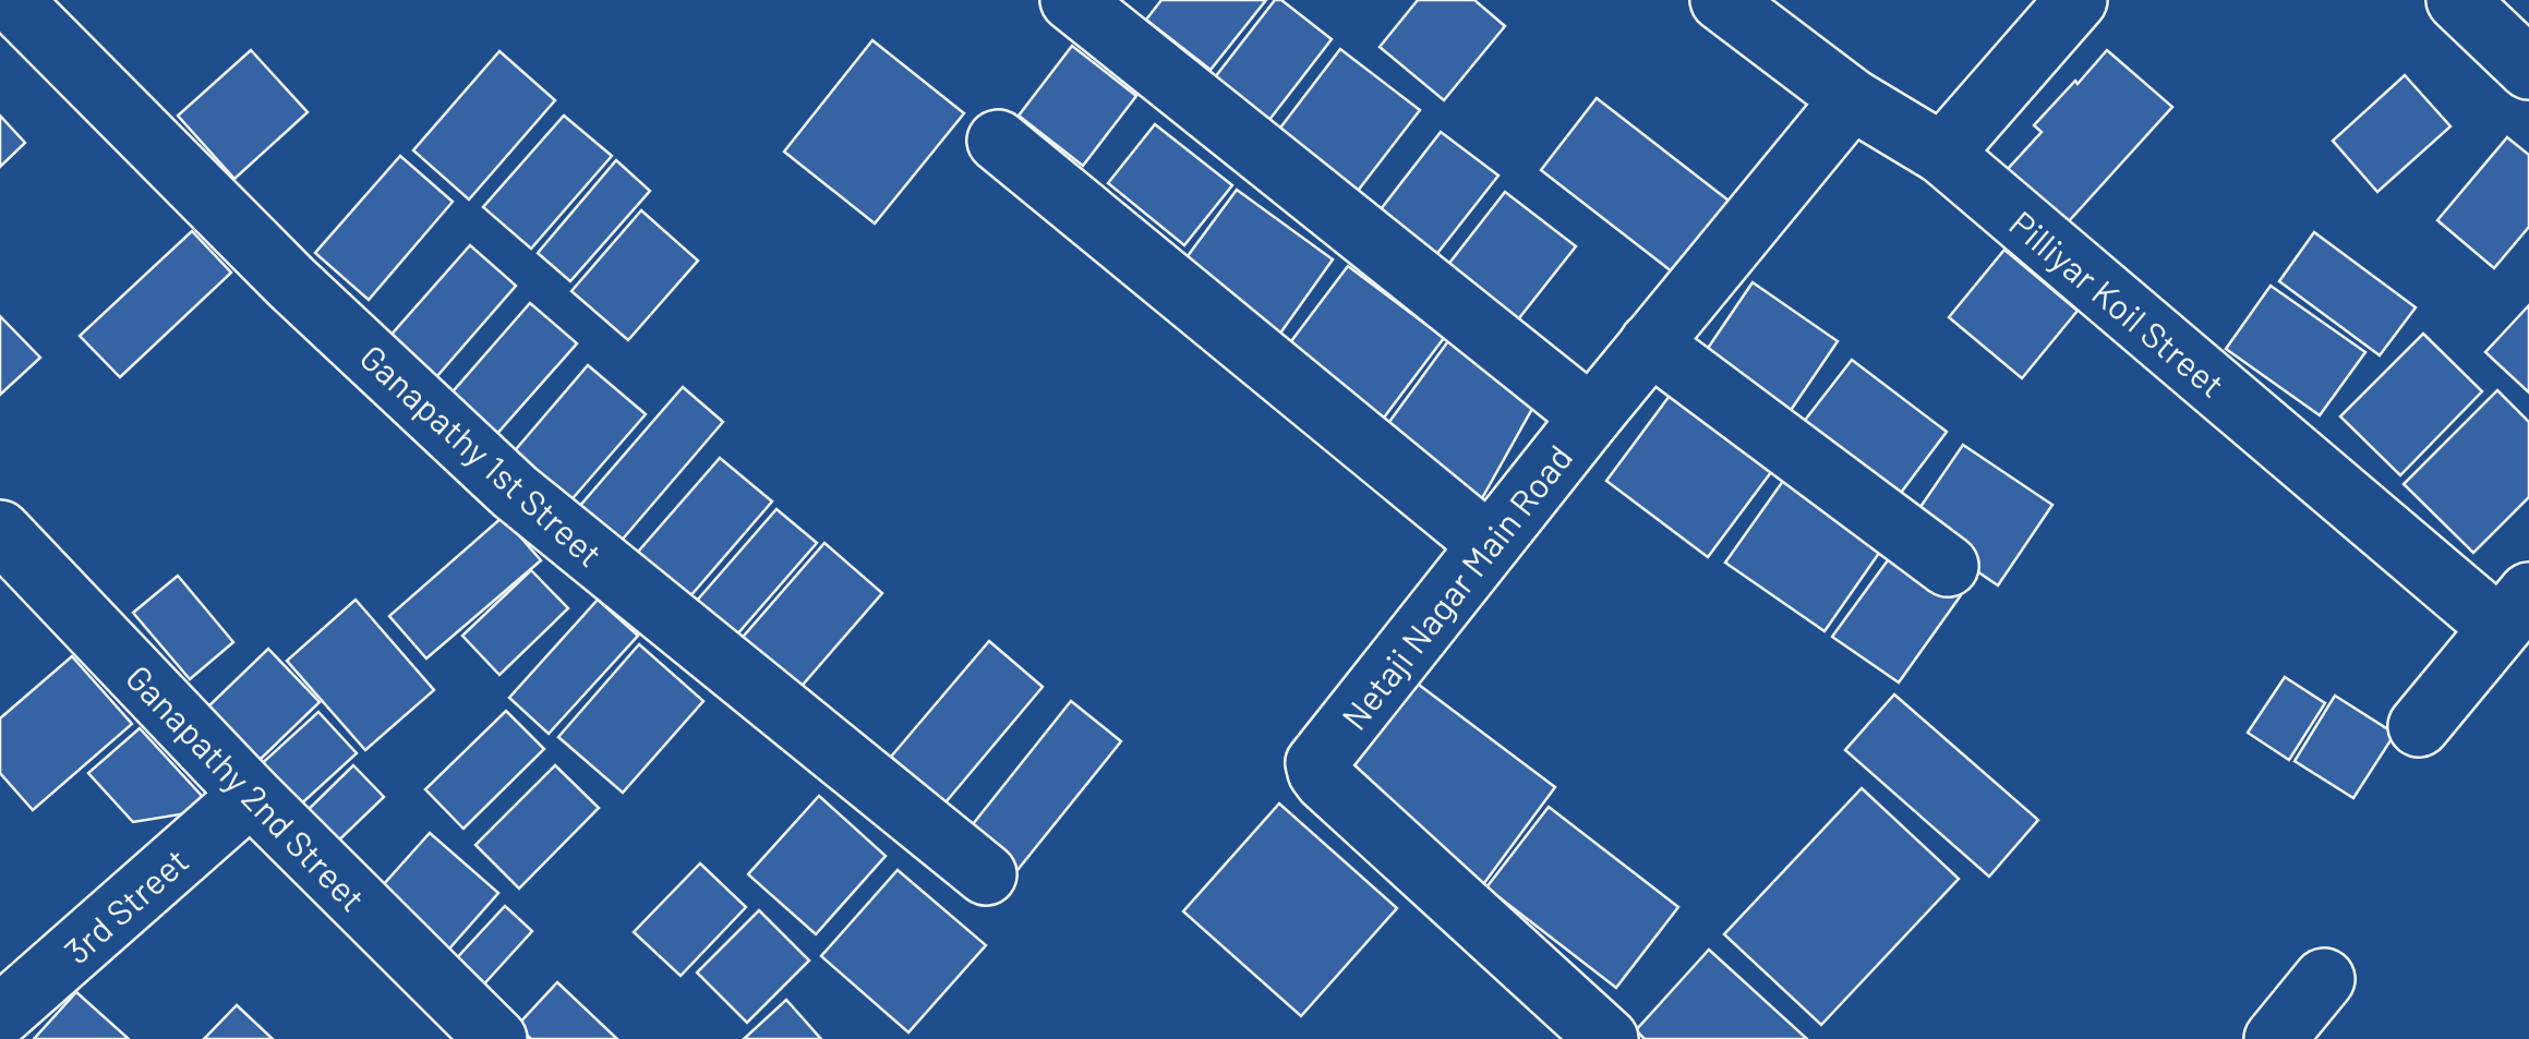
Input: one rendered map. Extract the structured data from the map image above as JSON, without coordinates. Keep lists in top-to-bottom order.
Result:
{
  "streets": {
    "street": [
      "Pilliyar Koil Street",
      "Ganapathy 1st Street",
      "Netaji Nagar Main Road",
      "Ganapathy 2nd Street",
      "3rd Street"
    ]
  },
  "crossings": [
    ["Pilliyar Koil Street", "Netaji Nagar Main Road"],
    ["Ganapathy 2nd Street", "3rd Street"]
  ]
}
